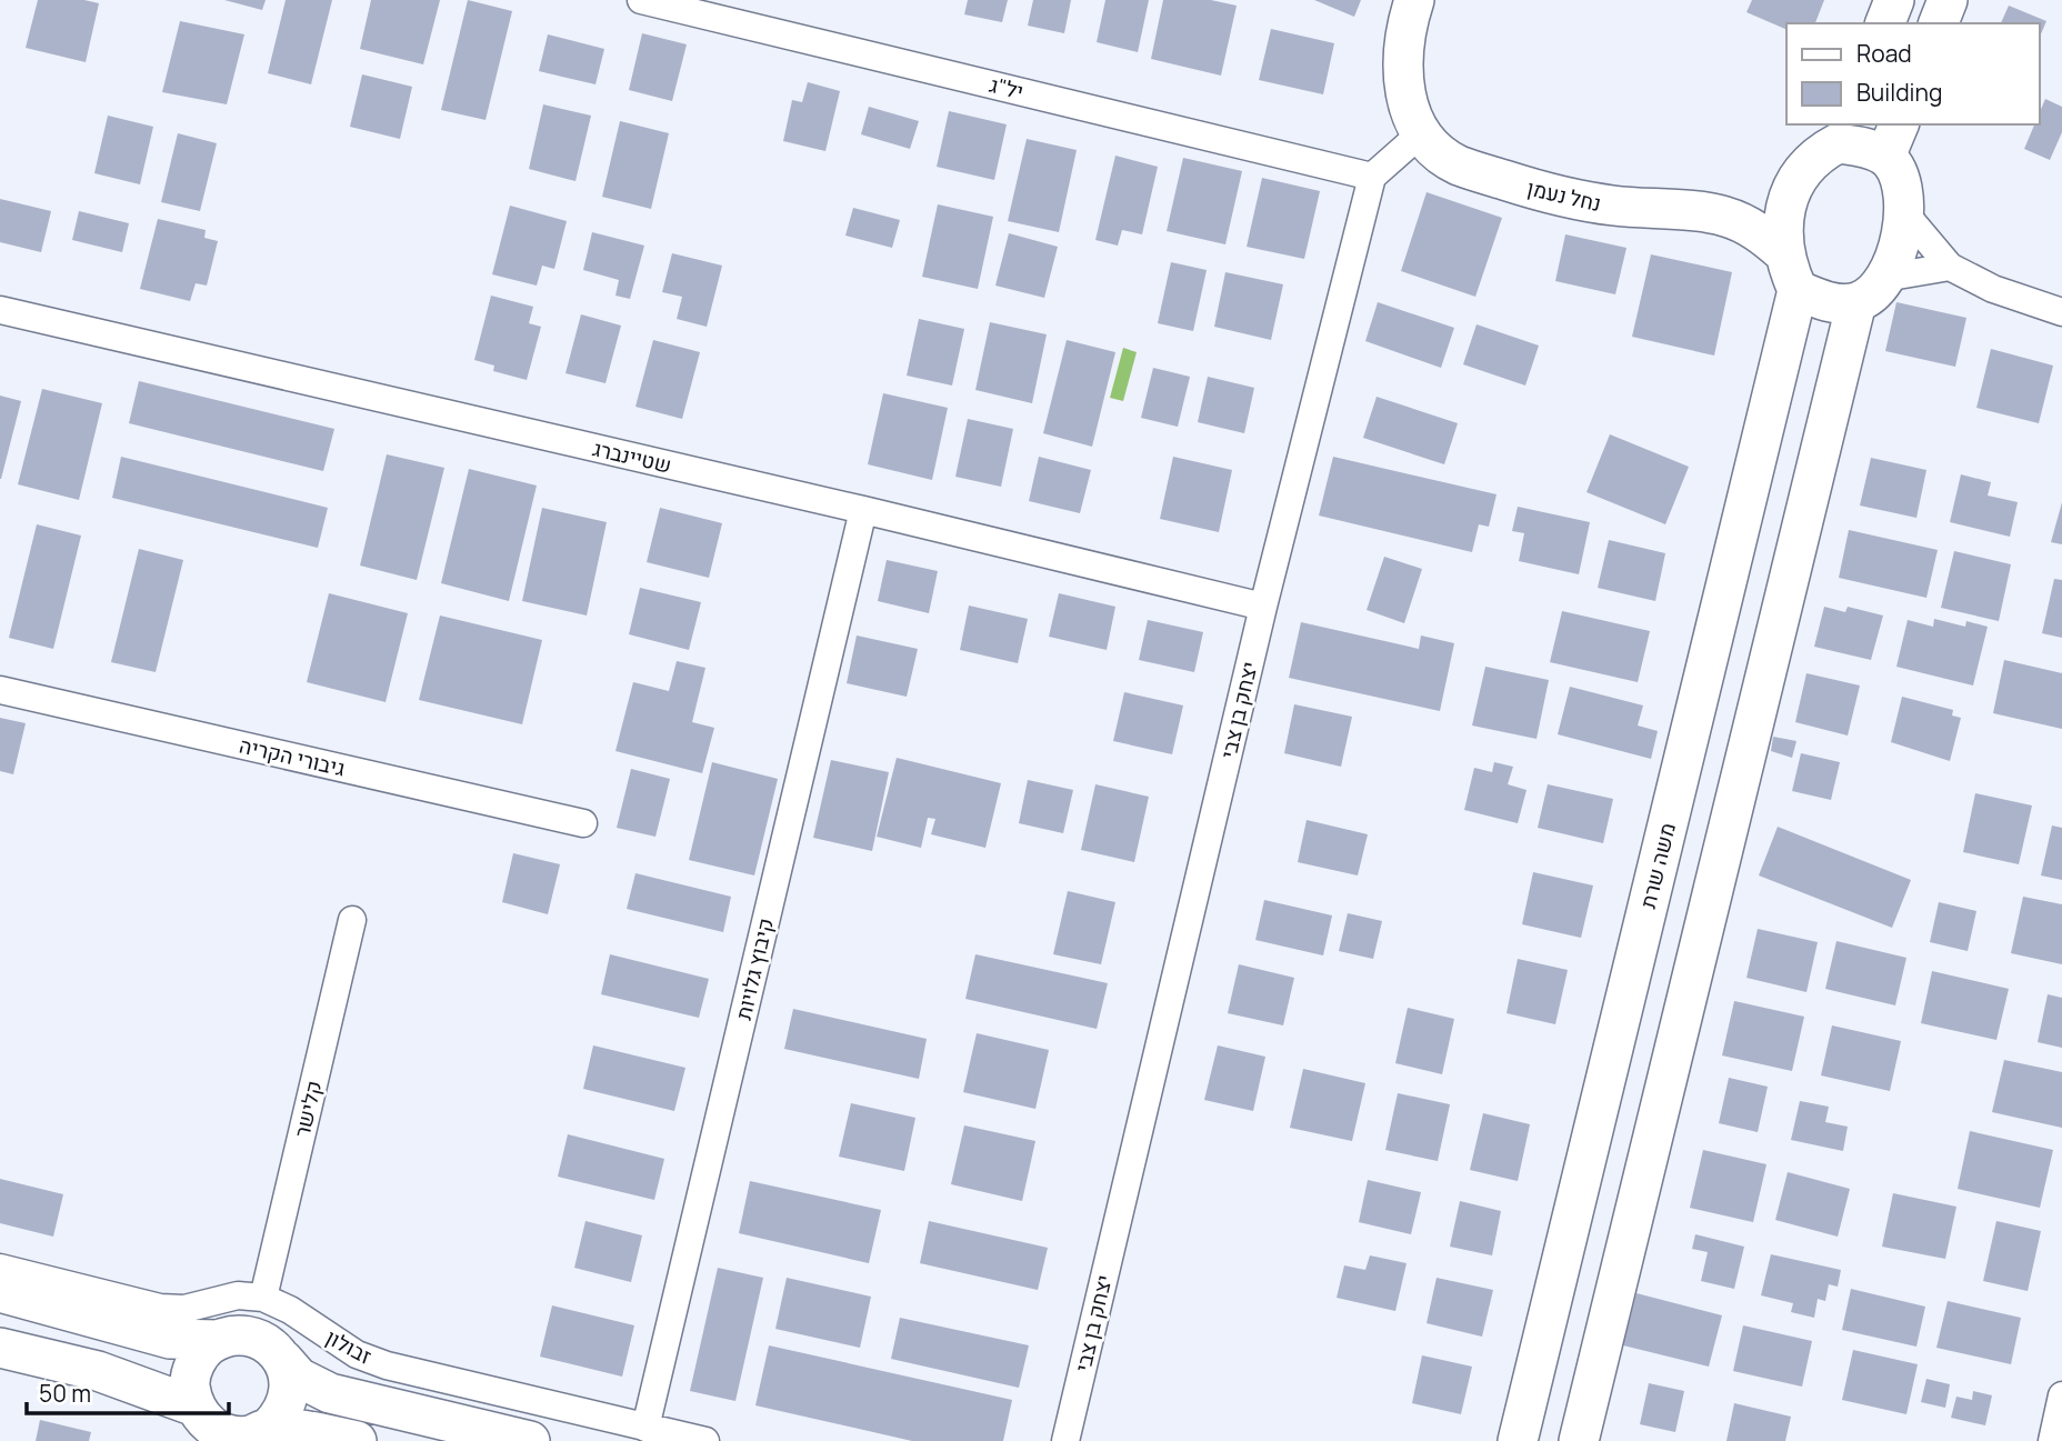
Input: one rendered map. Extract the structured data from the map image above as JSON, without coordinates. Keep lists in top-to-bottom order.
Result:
{
  "streets": {
    "street": [
      "יל\"ג",
      "נחל נעמן",
      "שטיינברג",
      "יצחק בן צבי",
      "גיבורי הקריה",
      "משה שרת",
      "קיבוץ גלויות",
      "קלישר",
      "זבולון"
    ]
  },
  "crossings": [
    ["יל\"ג", "יצחק בן צבי"],
    ["נחל נעמן", "משה שרת"],
    ["שטיינברג", "יצחק בן צבי"],
    ["שטיינברג", "קיבוץ גלויות"],
    ["קיבוץ גלויות", "זבולון"],
    ["קלישר", "זבולון"]
  ],
  "legend": ["Road", "Building"],
  "scale_bar": "50 m"
}
